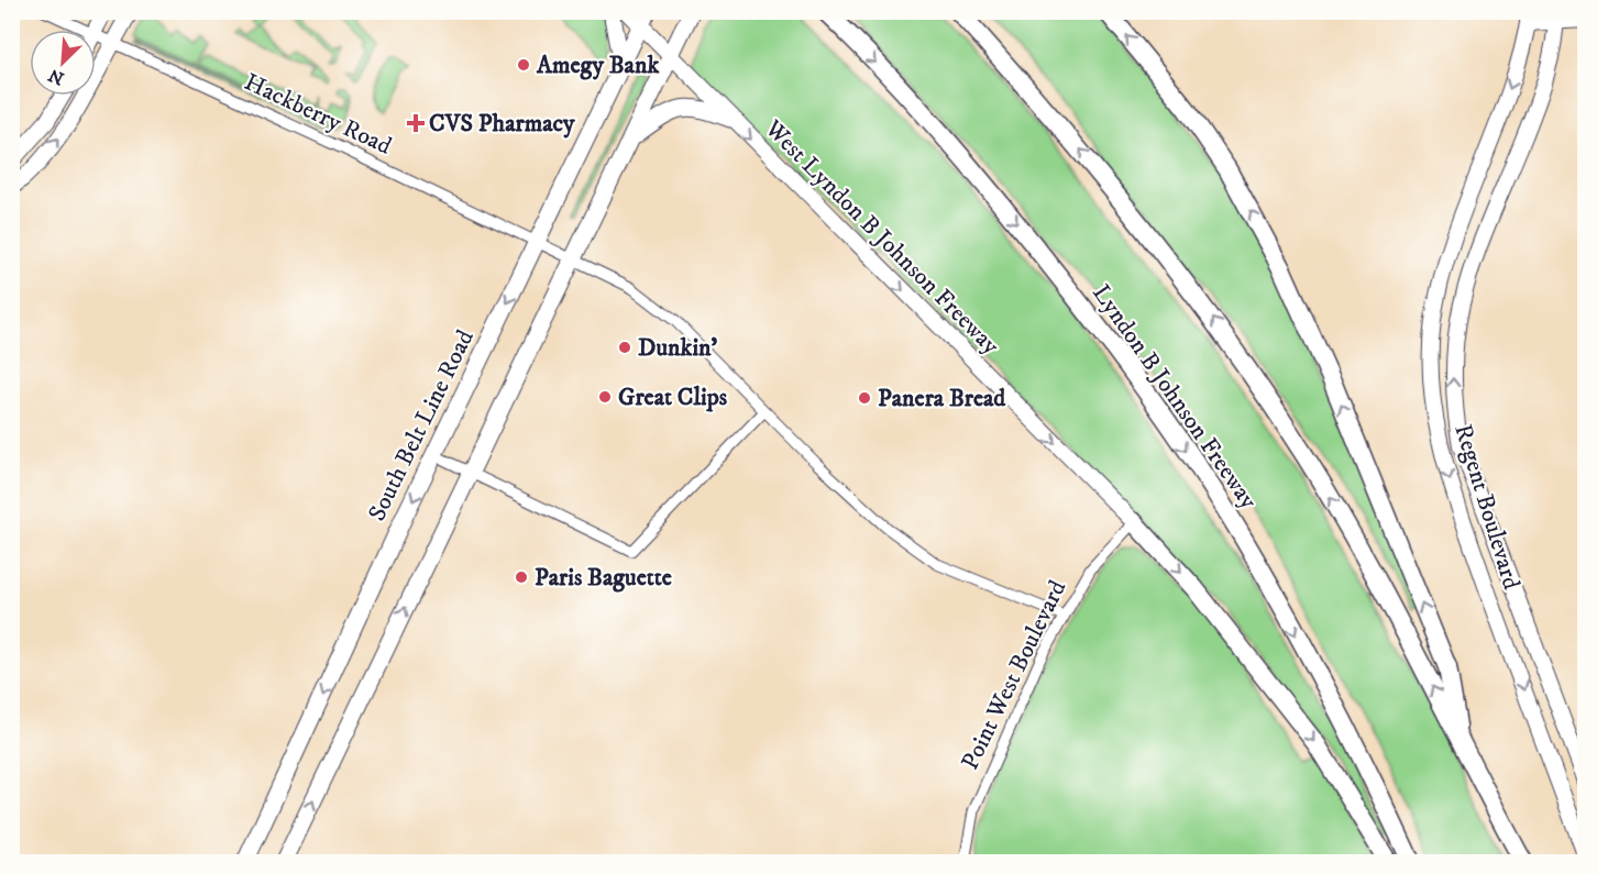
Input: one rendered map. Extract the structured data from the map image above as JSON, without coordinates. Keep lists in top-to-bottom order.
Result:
{
  "streets": {
    "highway": ["Lyndon B Johnson Freeway"],
    "main road": ["South Belt Line Road"],
    "street": [
      "Hackberry Road",
      "West Lyndon B Johnson Freeway",
      "Regent Boulevard",
      "Point West Boulevard"
    ]
  },
  "crossings": [
    ["Hackberry Road", "South Belt Line Road"],
    ["Hackberry Road", "Point West Boulevard"],
    ["West Lyndon B Johnson Freeway", "South Belt Line Road"],
    ["West Lyndon B Johnson Freeway", "Point West Boulevard"]
  ],
  "one_way": ["West Lyndon B Johnson Freeway"],
  "places": {
    "other": [
      "Amegy Bank",
      "Dunkin'",
      "Great Clips",
      "Panera Bread",
      "Paris Baguette"
    ],
    "health": ["CVS Pharmacy"]
  },
  "north": "bottom left"
}
